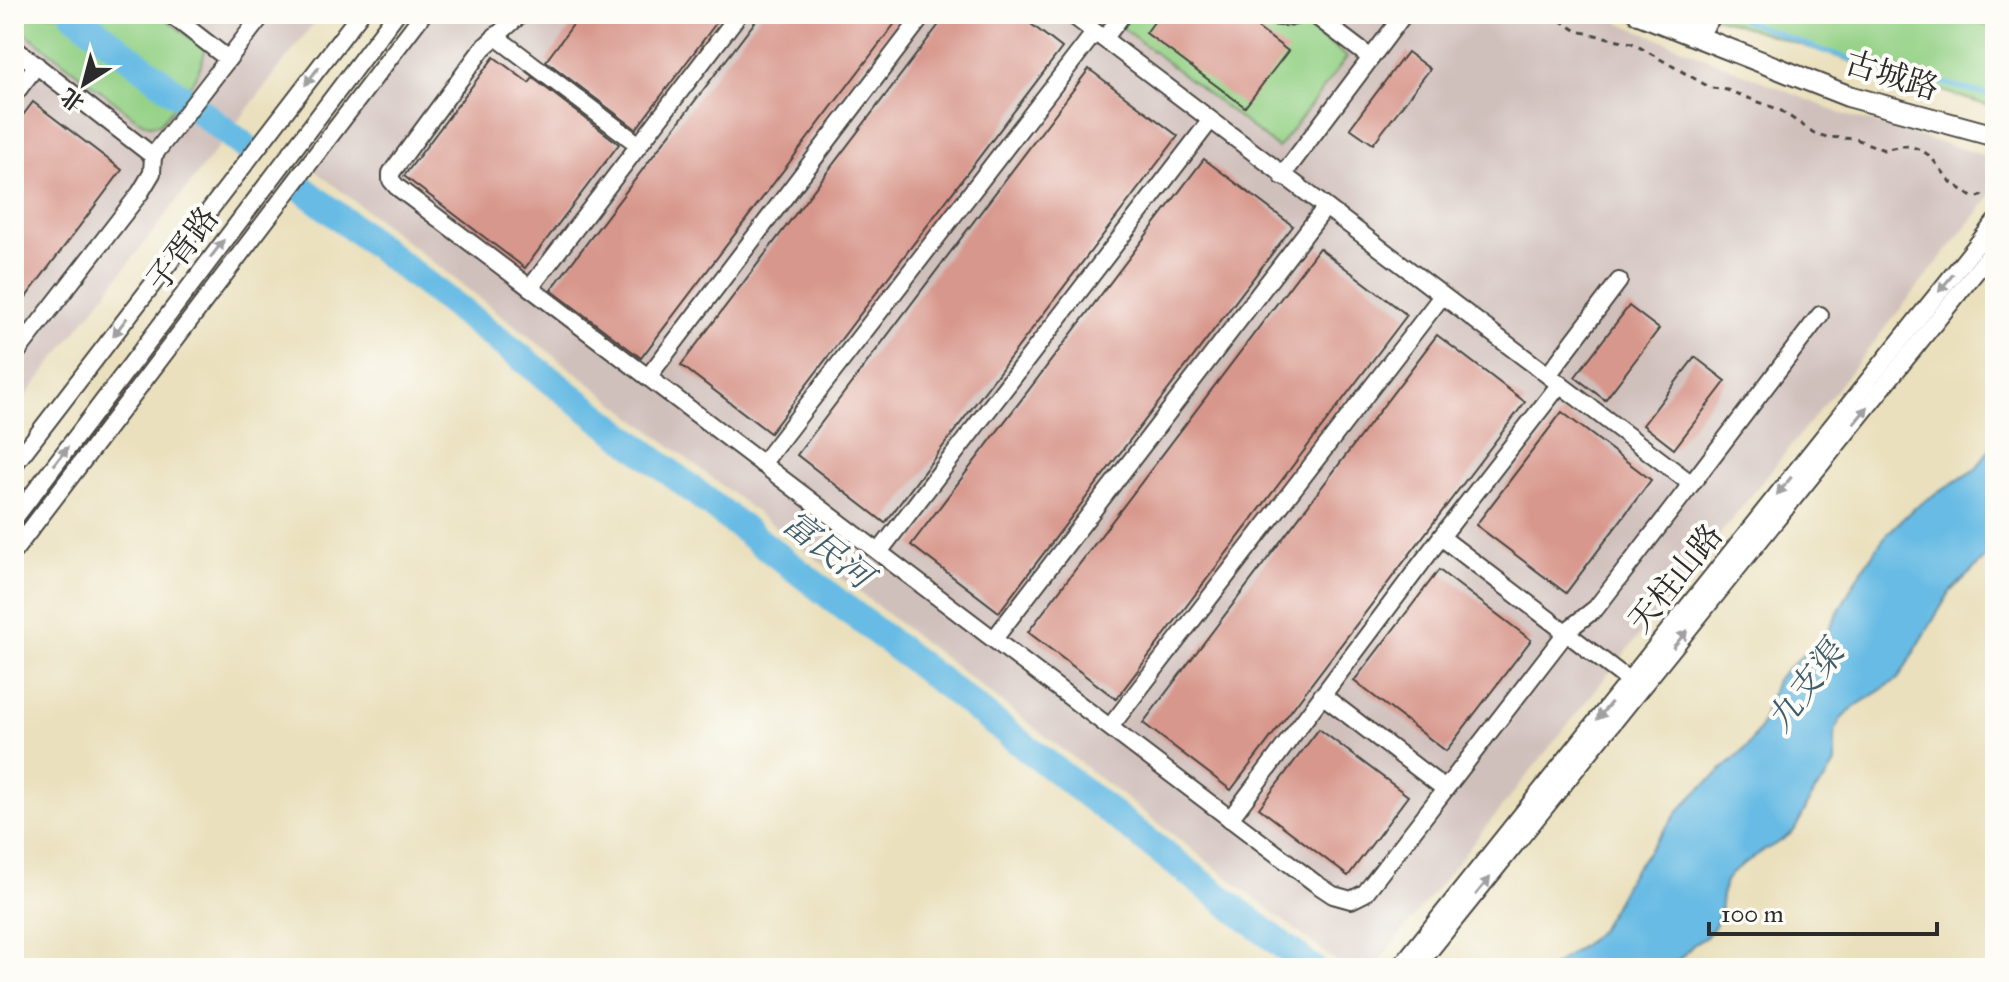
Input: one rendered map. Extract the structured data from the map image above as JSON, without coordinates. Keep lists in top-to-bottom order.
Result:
{
  "streets": {
    "main road": ["古城路"],
    "street": ["子胥路", "天柱山路"]
  },
  "water": ["富民河", "九支渠"],
  "scale_bar": "100 m",
  "north": "bottom left"
}
